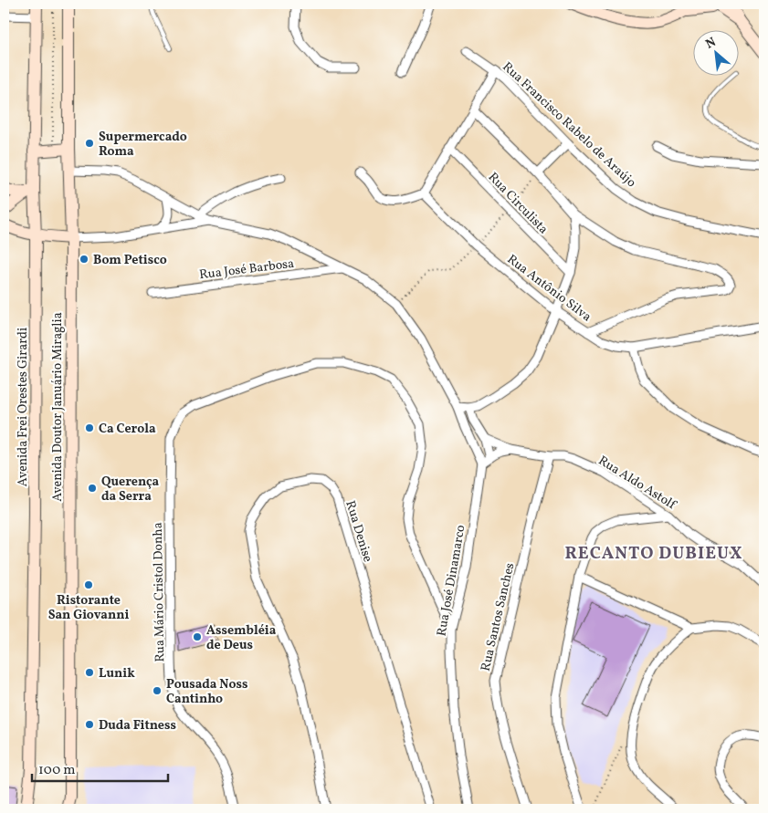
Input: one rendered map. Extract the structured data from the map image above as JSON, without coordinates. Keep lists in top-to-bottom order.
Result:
{
  "streets": {
    "main road": ["Avenida Frei Orestes Girardi", "Avenida Doutor Januário Miraglia"],
    "street": [
      "Rua Francisco Rabelo de Araújo",
      "Rua Circulista",
      "Rua José Barbosa",
      "Rua Antônio Silva",
      "Rua Aldo Astolf",
      "Rua Denise",
      "Rua José Dinamarco",
      "Rua Mário Cristol Donha",
      "Rua Santos Sanches"
    ]
  },
  "crossings": [
    ["Rua Aldo Astolf", "Rua Santos Sanches"],
    ["Rua José Dinamarco", "Rua Mário Cristol Donha"]
  ],
  "districts": ["RECANTO DUBIEUX"],
  "places": [
    "Supermercado Roma",
    "Bom Petisco",
    "Ca Cerola",
    "Querença da Serra",
    "Ristorante San Giovanni",
    "Assembléia de Deus",
    "Lunik",
    "Pousada Noss Cantinho",
    "Duda Fitness"
  ],
  "scale_bar": "100 m",
  "north": "top left"
}
